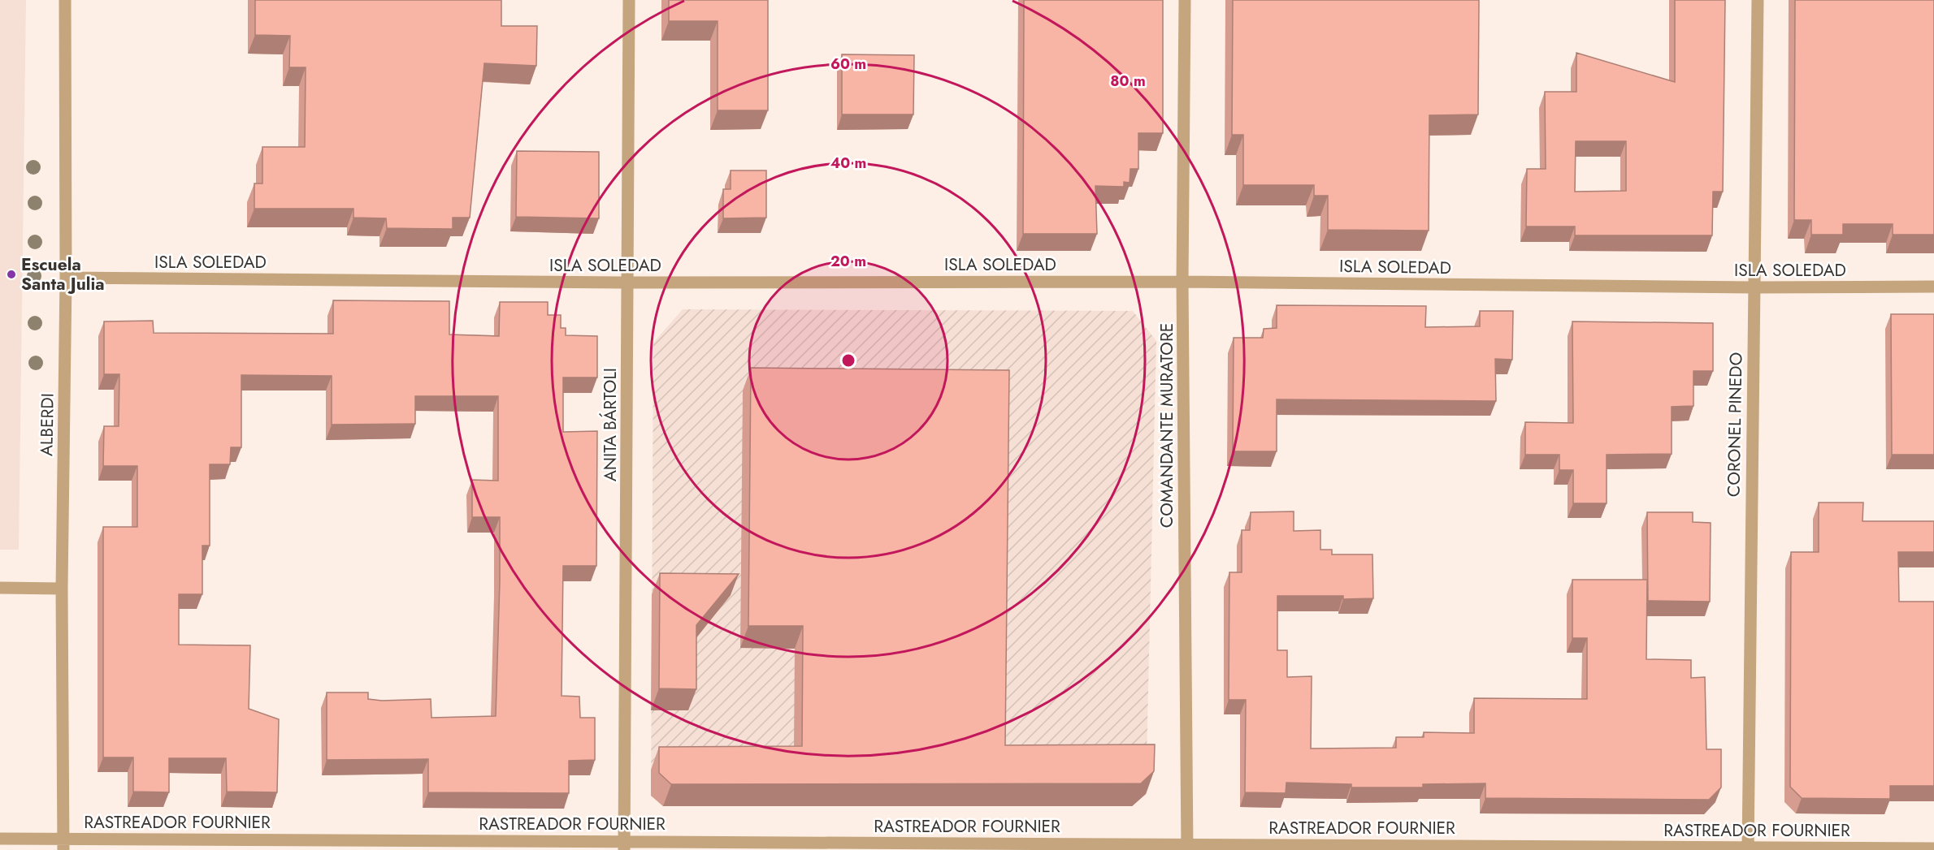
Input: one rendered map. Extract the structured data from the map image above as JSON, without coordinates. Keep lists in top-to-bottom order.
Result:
{
  "streets": {
    "street": [
      "ISLA SOLEDAD",
      "ALBERDI",
      "ANITA BÁRTOLI",
      "CORONEL PINEDO",
      "COMANDANTE MURATORE",
      "RASTREADOR FOURNIER"
    ]
  },
  "crossings": [
    ["ISLA SOLEDAD", "ALBERDI"],
    ["ISLA SOLEDAD", "ANITA BÁRTOLI"],
    ["ISLA SOLEDAD", "CORONEL PINEDO"],
    ["ISLA SOLEDAD", "COMANDANTE MURATORE"],
    ["ALBERDI", "RASTREADOR FOURNIER"],
    ["ANITA BÁRTOLI", "RASTREADOR FOURNIER"],
    ["CORONEL PINEDO", "RASTREADOR FOURNIER"],
    ["COMANDANTE MURATORE", "RASTREADOR FOURNIER"]
  ],
  "places": ["Escuela Santa Julia"],
  "rings": [
    "60 m",
    "80 m",
    "40 m",
    "20 m"
  ]
}
